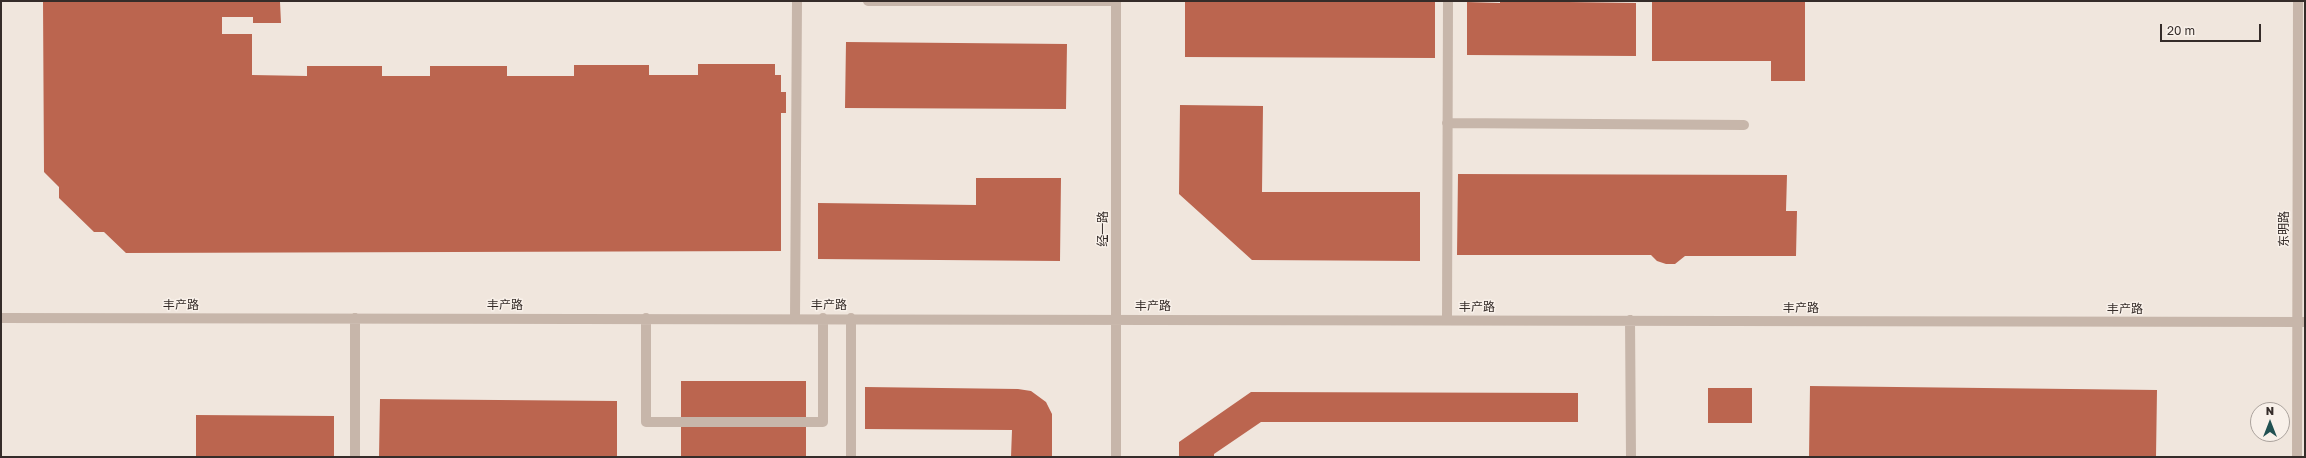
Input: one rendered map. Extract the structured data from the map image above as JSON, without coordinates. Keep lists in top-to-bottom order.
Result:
{
  "streets": {
    "street": ["经一路", "东明路", "丰产路"]
  },
  "crossings": [
    ["经一路", "丰产路"],
    ["东明路", "丰产路"]
  ],
  "scale_bar": "20 m",
  "north": "top"
}
